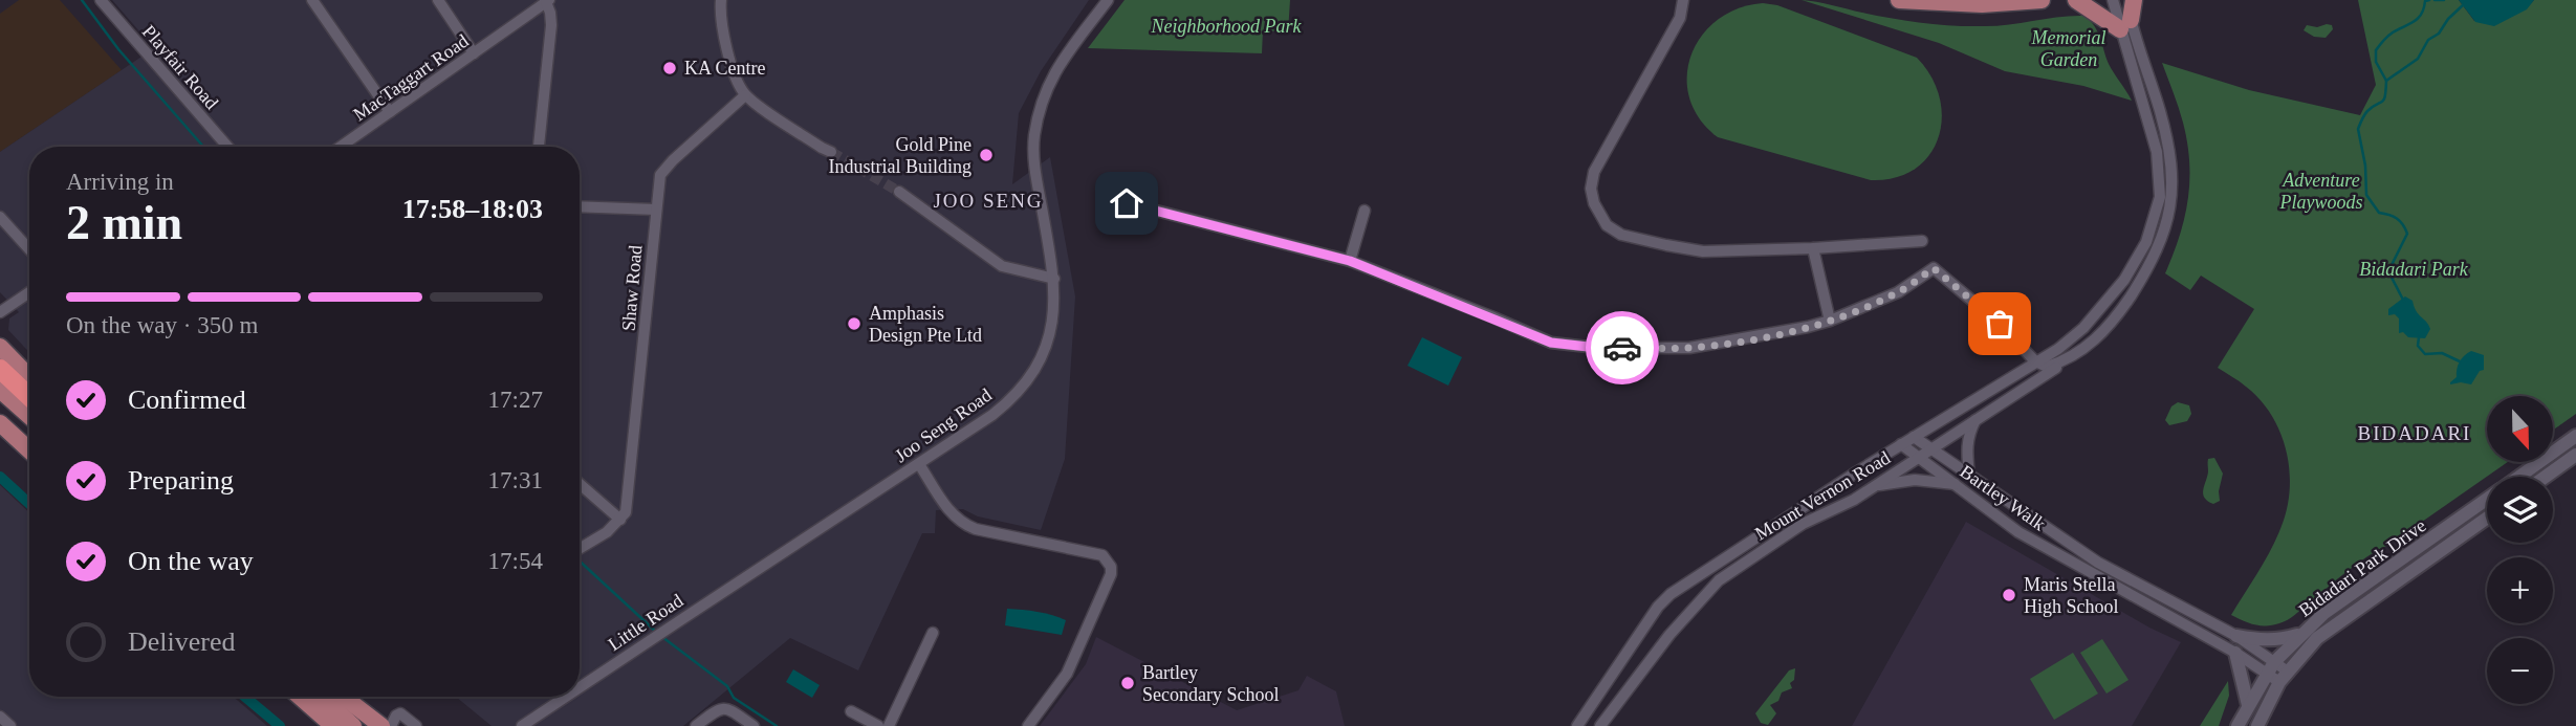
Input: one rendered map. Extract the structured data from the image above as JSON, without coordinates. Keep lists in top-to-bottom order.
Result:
{
  "streets": {
    "street": [
      "Playfair Road",
      "MacTaggart Road",
      "Shaw Road",
      "Joo Seng Road",
      "Mount Vernon Road",
      "Bartley Walk",
      "Bidadari Park Drive",
      "Little Road"
    ]
  },
  "crossings": [
    ["Joo Seng Road", "Little Road"],
    ["Mount Vernon Road", "Bartley Walk"],
    ["Bartley Walk", "Bidadari Park Drive"]
  ],
  "districts": ["JOO SENG", "BIDADARI"],
  "parks": [
    "Neighborhood Park",
    "Memorial Garden",
    "Adventure Playwoods",
    "Bidadari Park"
  ],
  "places": [
    "KA Centre",
    "Gold Pine Industrial Building",
    "Amphasis Design Pte Ltd",
    "Maris Stella High School",
    "Bartley Secondary School"
  ],
  "north": "bottom",
  "page": {
    "heading": ["2 min", "Arriving in", "17:58–18:03"],
    "bar": "On the way · 350 m",
    "list": [
      ["Confirmed", "17:27"],
      ["Preparing", "17:31"],
      ["On the way", "17:54"],
      "Delivered"
    ],
    "map_buttons": ["+", "−"]
  }
}
